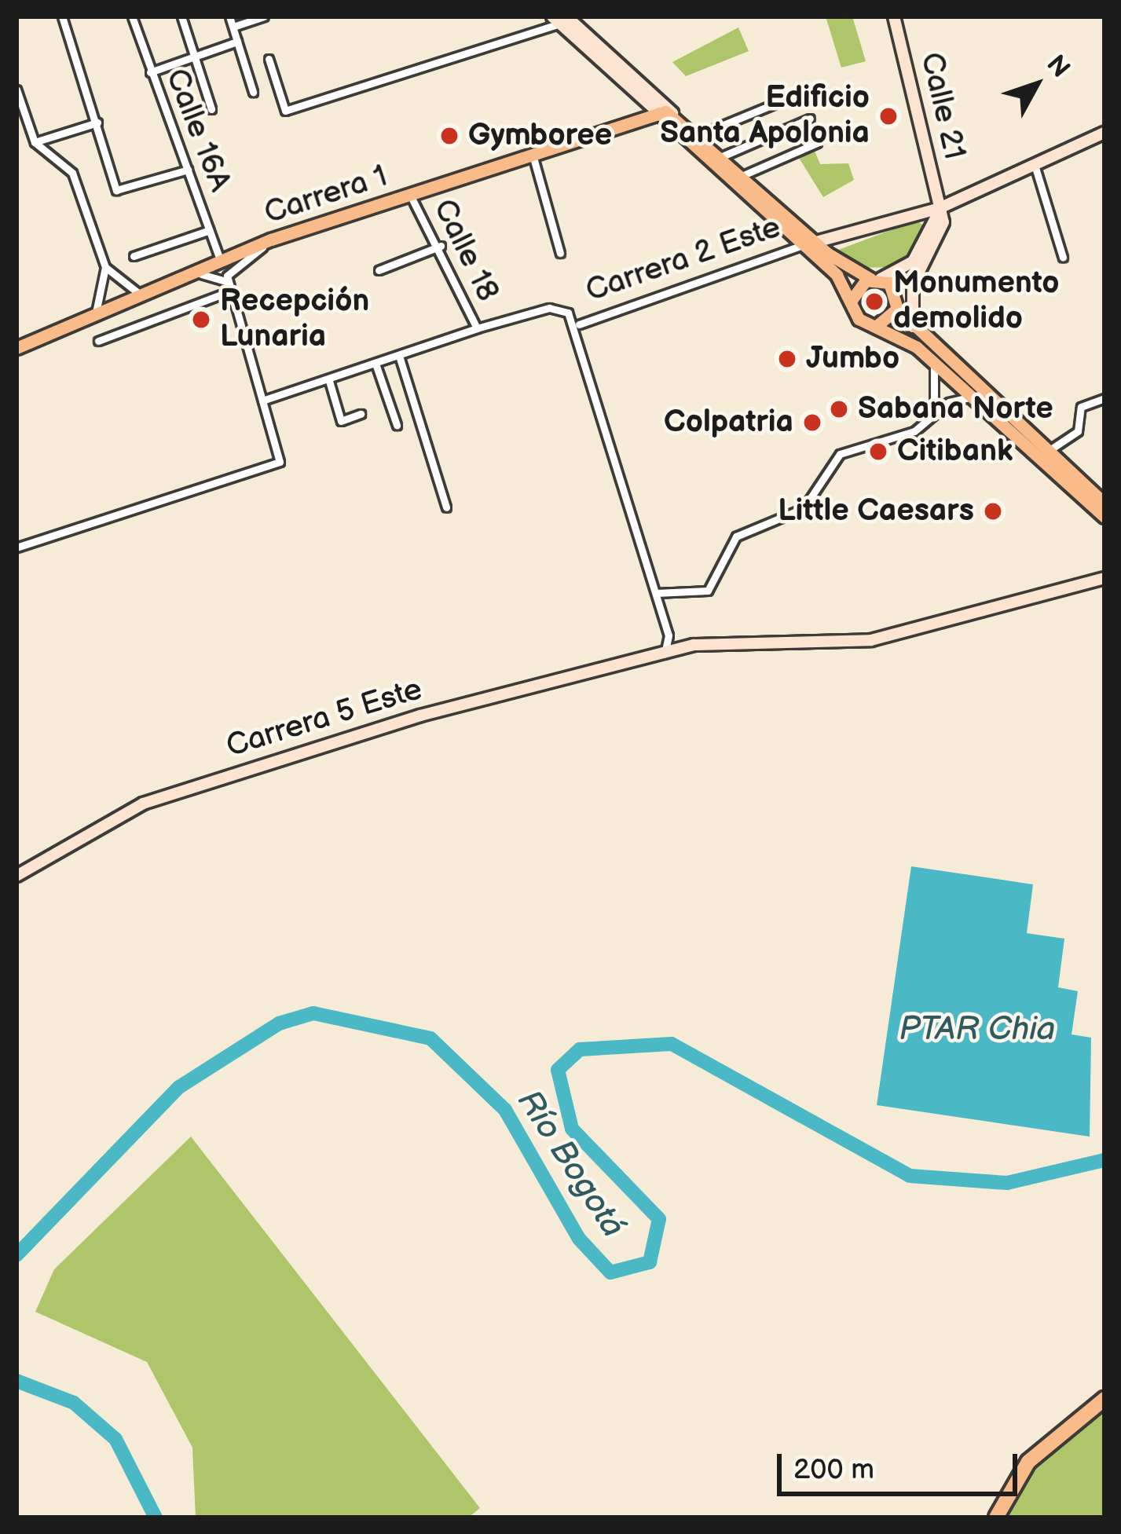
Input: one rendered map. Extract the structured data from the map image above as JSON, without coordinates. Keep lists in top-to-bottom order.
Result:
{
  "streets": {
    "main road": ["Carrera 1"],
    "street": [
      "Calle 21",
      "Calle 16A",
      "Calle 18",
      "Carrera 2 Este",
      "Carrera 5 Este"
    ]
  },
  "crossings": [
    ["Calle 21", "Carrera 2 Este"],
    ["Calle 16A", "Carrera 1"],
    ["Carrera 1", "Calle 18"],
    ["Calle 18", "Carrera 2 Este"]
  ],
  "water": ["PTAR Chia", "Río Bogotá"],
  "places": [
    "Edificio Santa Apolonia",
    "Gymboree",
    "Monumento demolido",
    "Recepción Lunaria",
    "Jumbo",
    "Sabana Norte",
    "Colpatria",
    "Citibank",
    "Little Caesars"
  ],
  "scale_bar": "200 m",
  "north": "top right"
}
